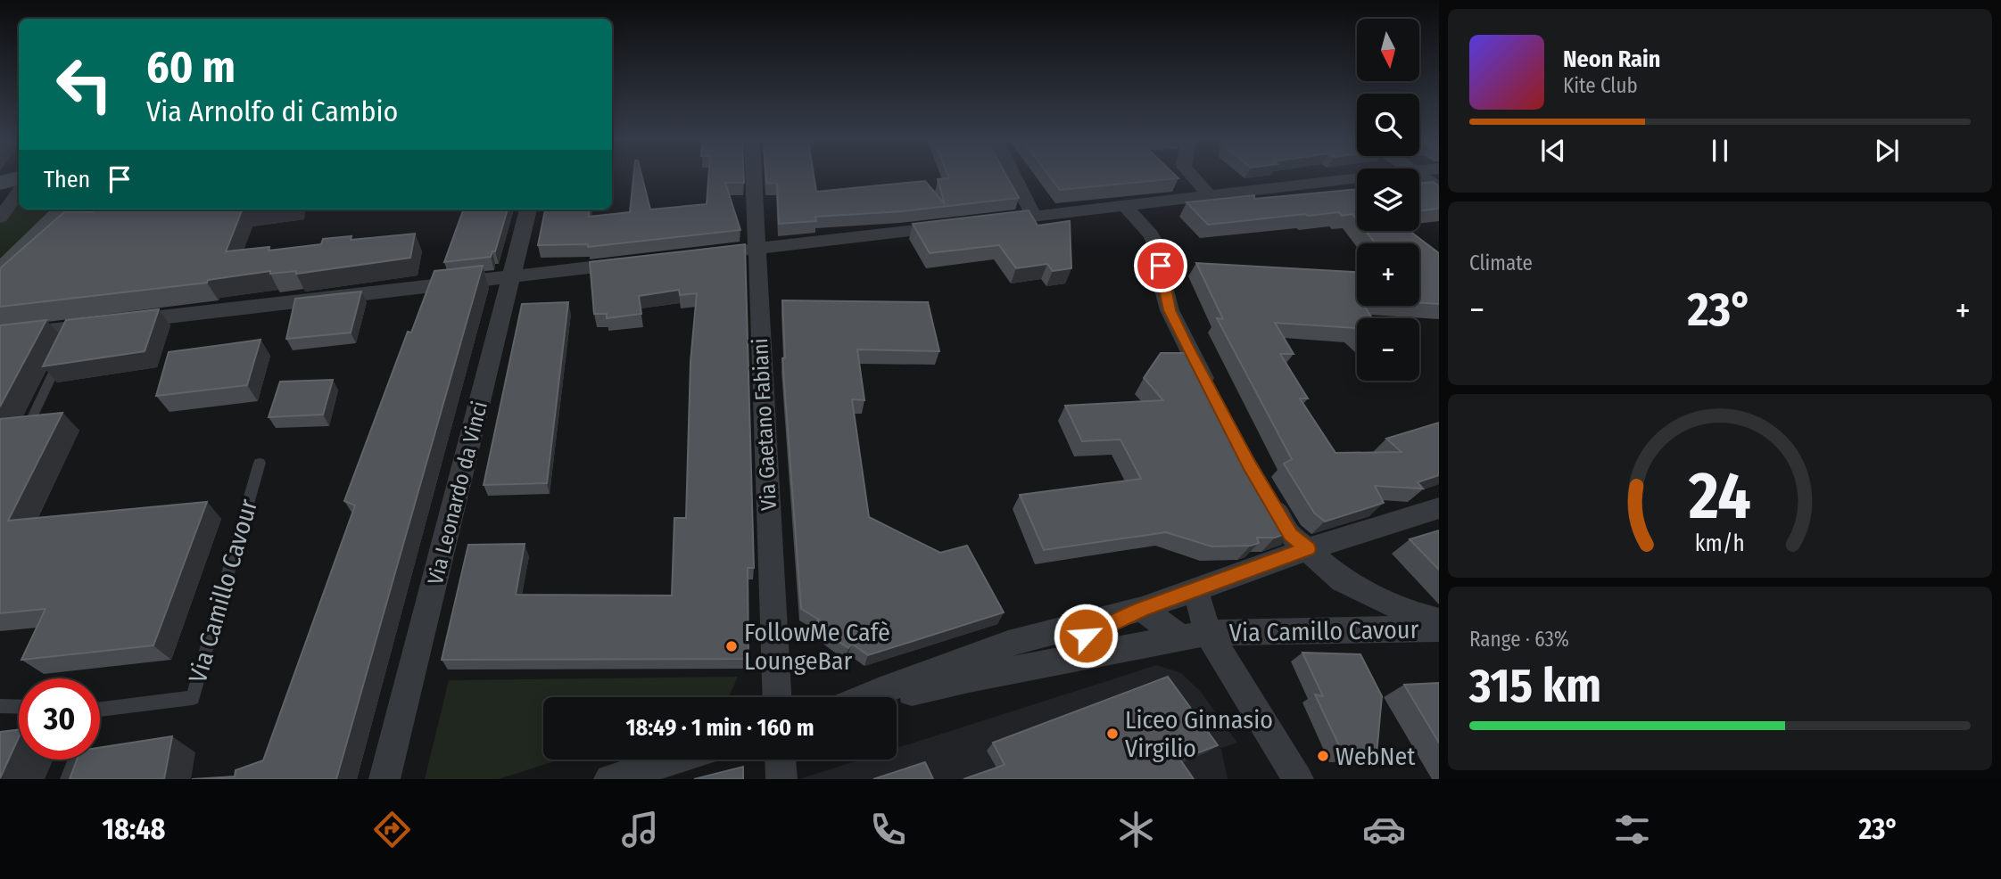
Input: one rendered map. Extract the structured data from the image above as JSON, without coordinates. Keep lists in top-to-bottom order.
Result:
{
  "streets": {
    "street": ["Via Gaetano Fabiani", "Via Leonardo da Vinci", "Via Camillo Cavour"]
  },
  "places": ["FollowMe Cafè LoungeBar", "Liceo Ginnasio Virgilio", "WebNet"],
  "north": "bottom",
  "page": {
    "map_buttons": ["+", "−"],
    "turn": ["60 m", "Via Arnolfo di Cambio"],
    "song": ["Neon Rain", "Kite Club"],
    "then": "Then",
    "tile": [
      "Climate",
      ["Range · 63%", "315 km"]
    ],
    "heat": ["−", "23°", "+"],
    "limit": "30",
    "trip": "18:49 · 1 min · 160 m",
    "tabs": ["18:48", "23°"],
    "gauge": ["24", "km/h"]
  }
}
